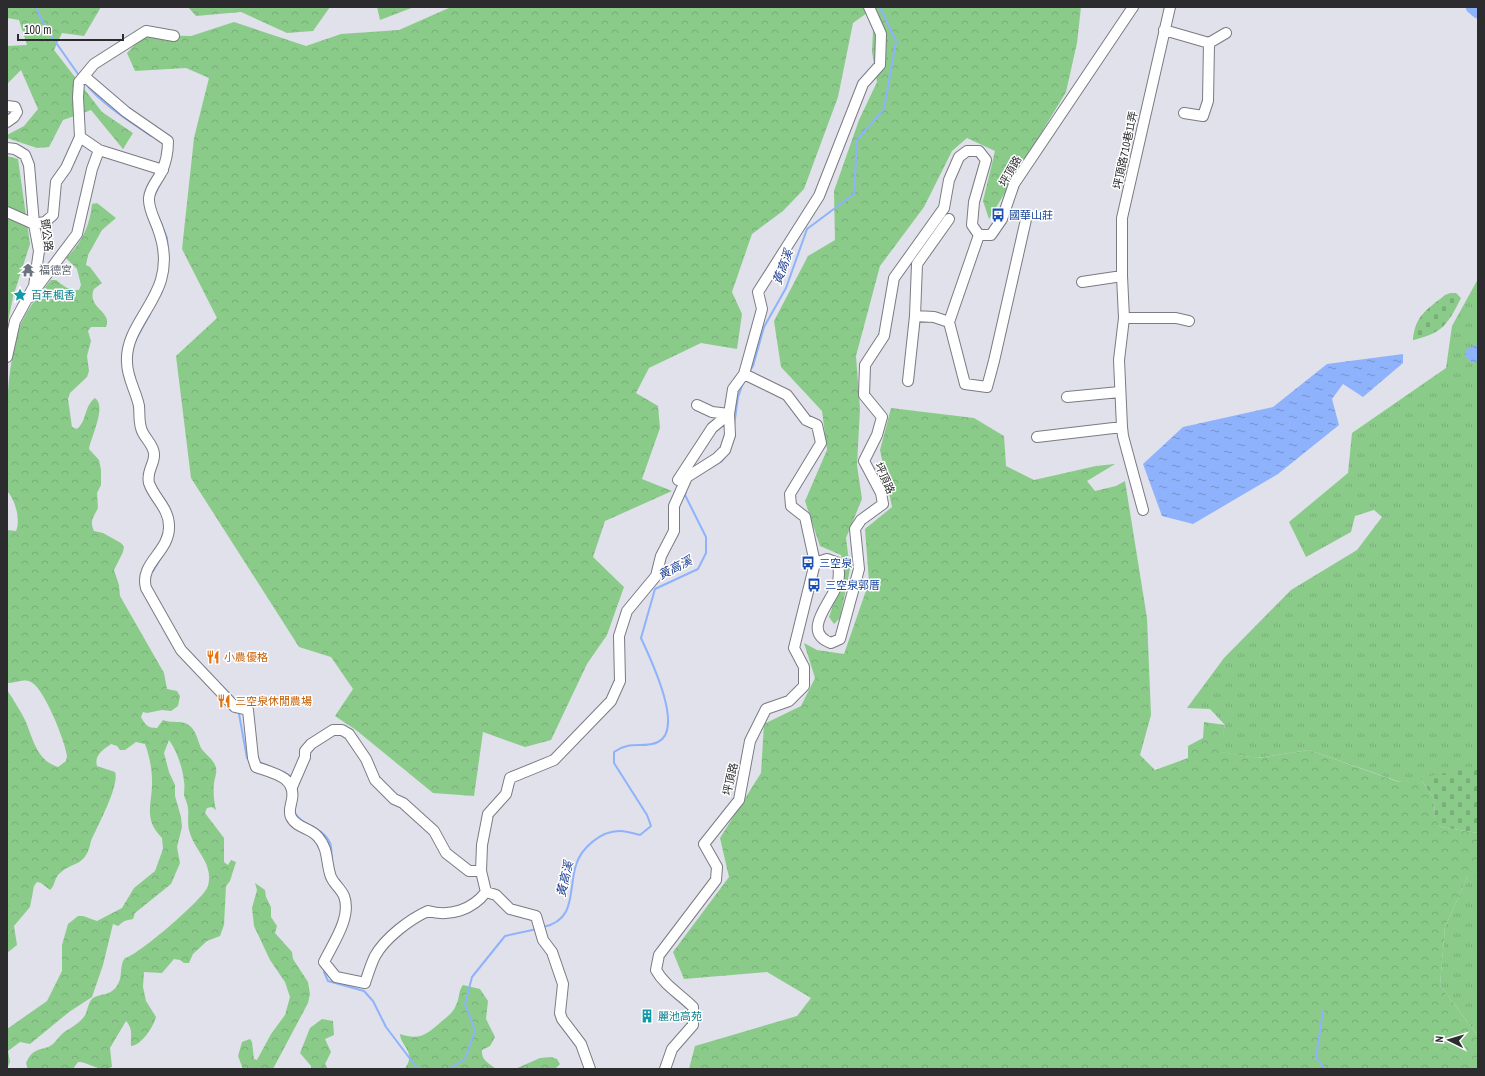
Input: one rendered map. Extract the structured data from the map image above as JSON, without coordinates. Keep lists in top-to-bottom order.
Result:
{
  "streets": {
    "street": ["坪頂路710巷11弄", "坪頂路", "鄧公路"]
  },
  "water": ["黃高溪"],
  "places": {
    "bus stop": ["國華山莊", "三空泉", "三空泉郭厝"],
    "temple": ["福德宮"],
    "place": ["百年楓香"],
    "restaurant": ["小農優格", "三空泉休閒農場"],
    "building": ["麗池高苑"]
  },
  "scale_bar": "100 m",
  "north": "left"
}
